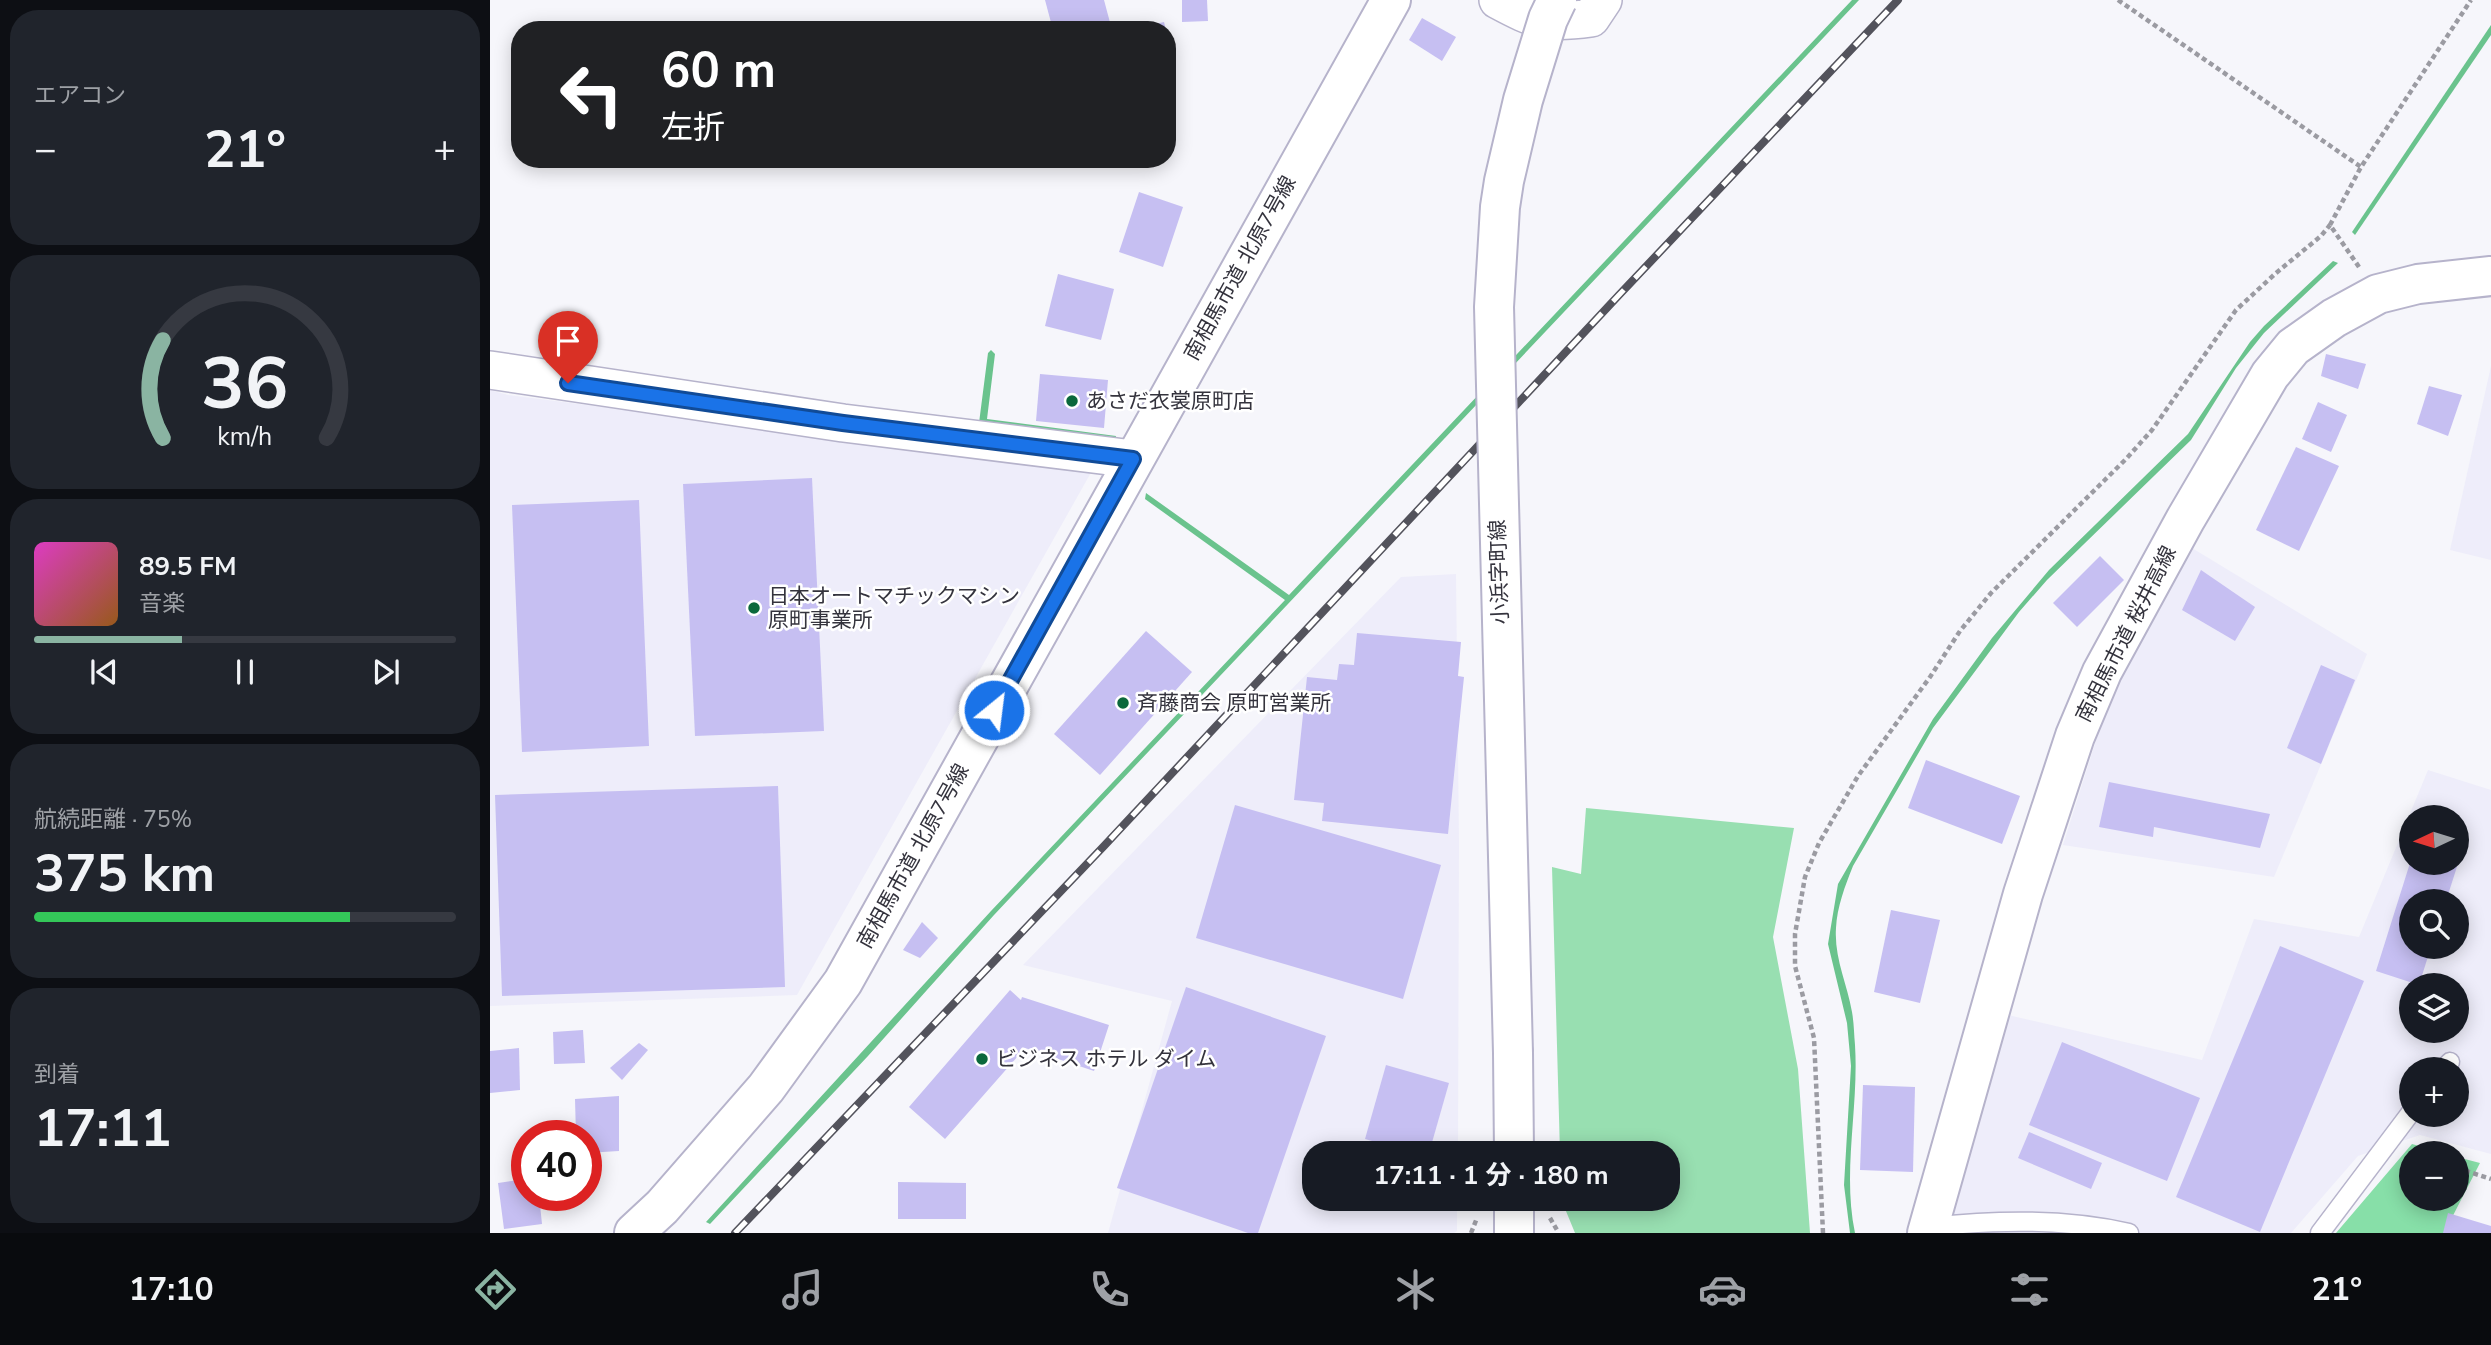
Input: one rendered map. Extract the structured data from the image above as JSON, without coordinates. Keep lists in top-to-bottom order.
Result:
{
  "streets": {
    "street": ["南相馬市道 北原7号線", "小浜字町線", "南相馬市道 桜井高線"]
  },
  "places": [
    "あさだ衣裳原町店",
    "日本オートマチックマシン 原町事業所",
    "斉藤商会 原町営業所",
    "ビジネス ホテル ダイム"
  ],
  "north": "left",
  "page": {
    "tile": [
      "エアコン",
      ["航続距離 · 75%", "375 km"],
      ["到着", "17:11"]
    ],
    "turn": ["60 m", "左折"],
    "heat": ["−", "21°", "+"],
    "song": ["89.5 FM", "音楽"],
    "map_buttons": ["+", "−"],
    "limit": "40",
    "trip": "17:11 · 1 分 · 180 m",
    "tabs": ["17:10", "21°"],
    "gauge": ["36", "km/h"]
  }
}
